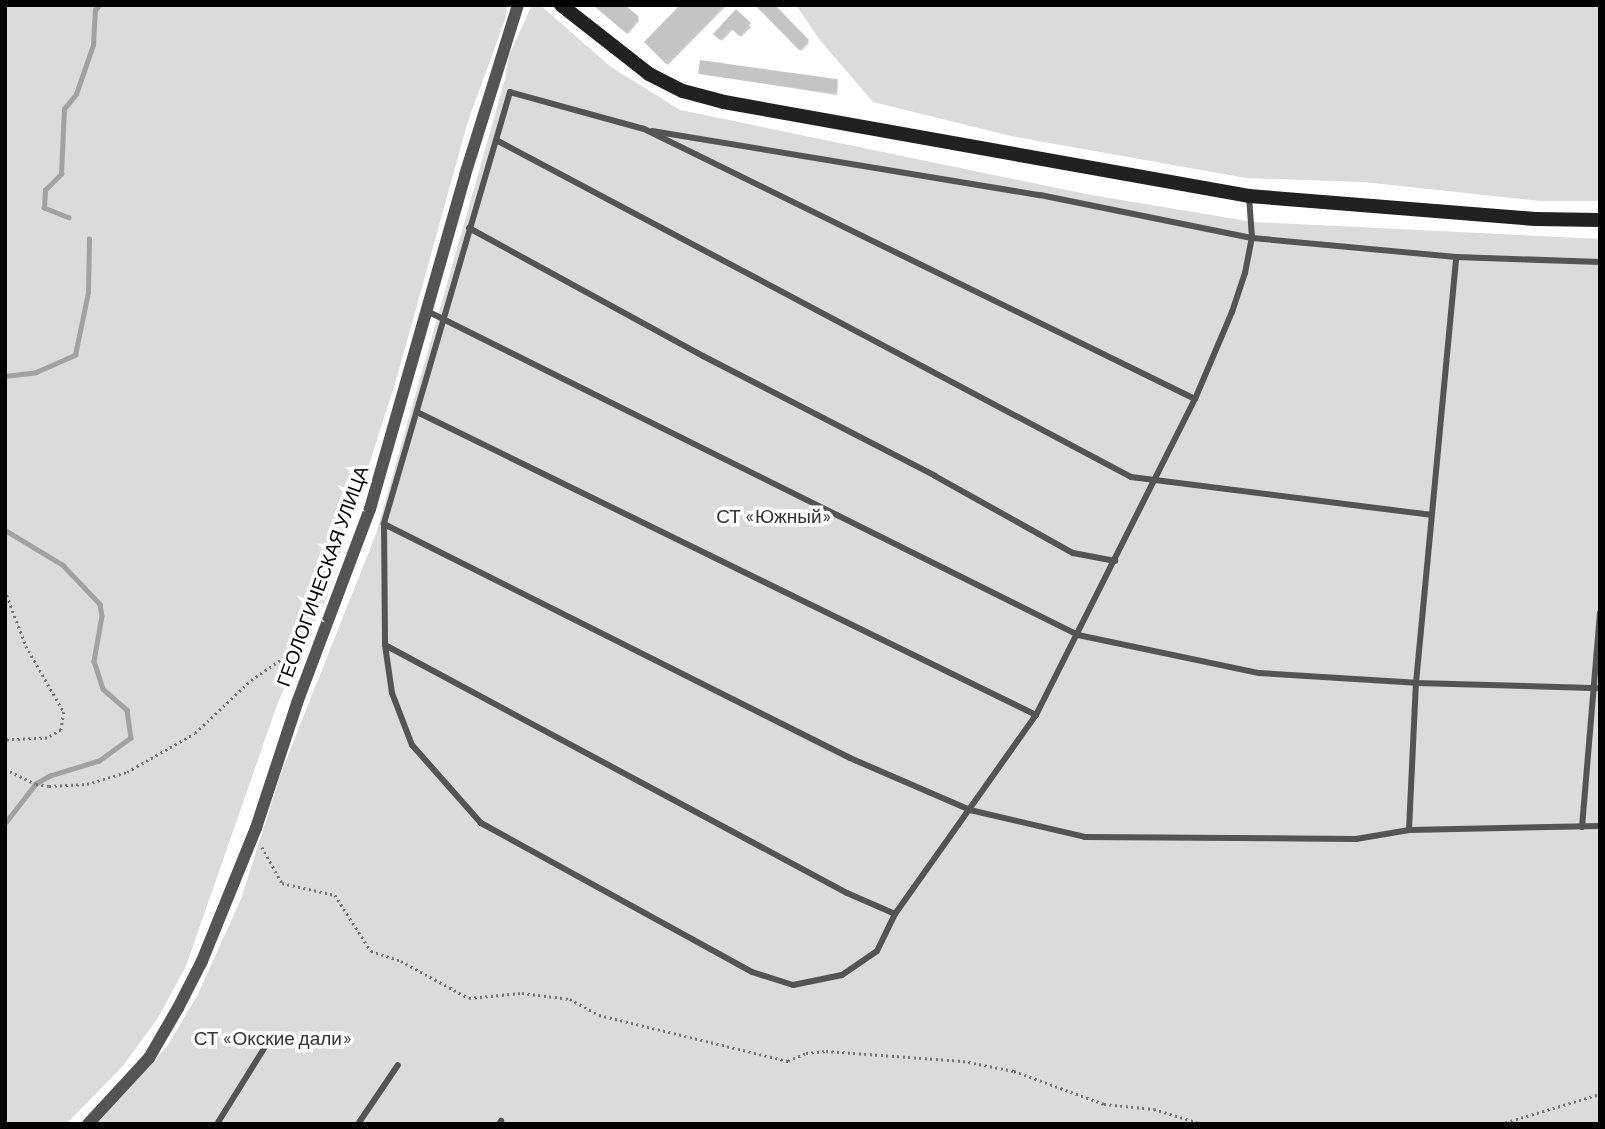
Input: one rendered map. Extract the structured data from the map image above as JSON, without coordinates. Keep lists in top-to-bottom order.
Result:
{
  "streets": {
    "street": ["ГЕОЛОГИЧЕСКАЯ УЛИЦА"]
  },
  "parks": ["СТ «Южный»", "СТ «Окские дали»"]
}
